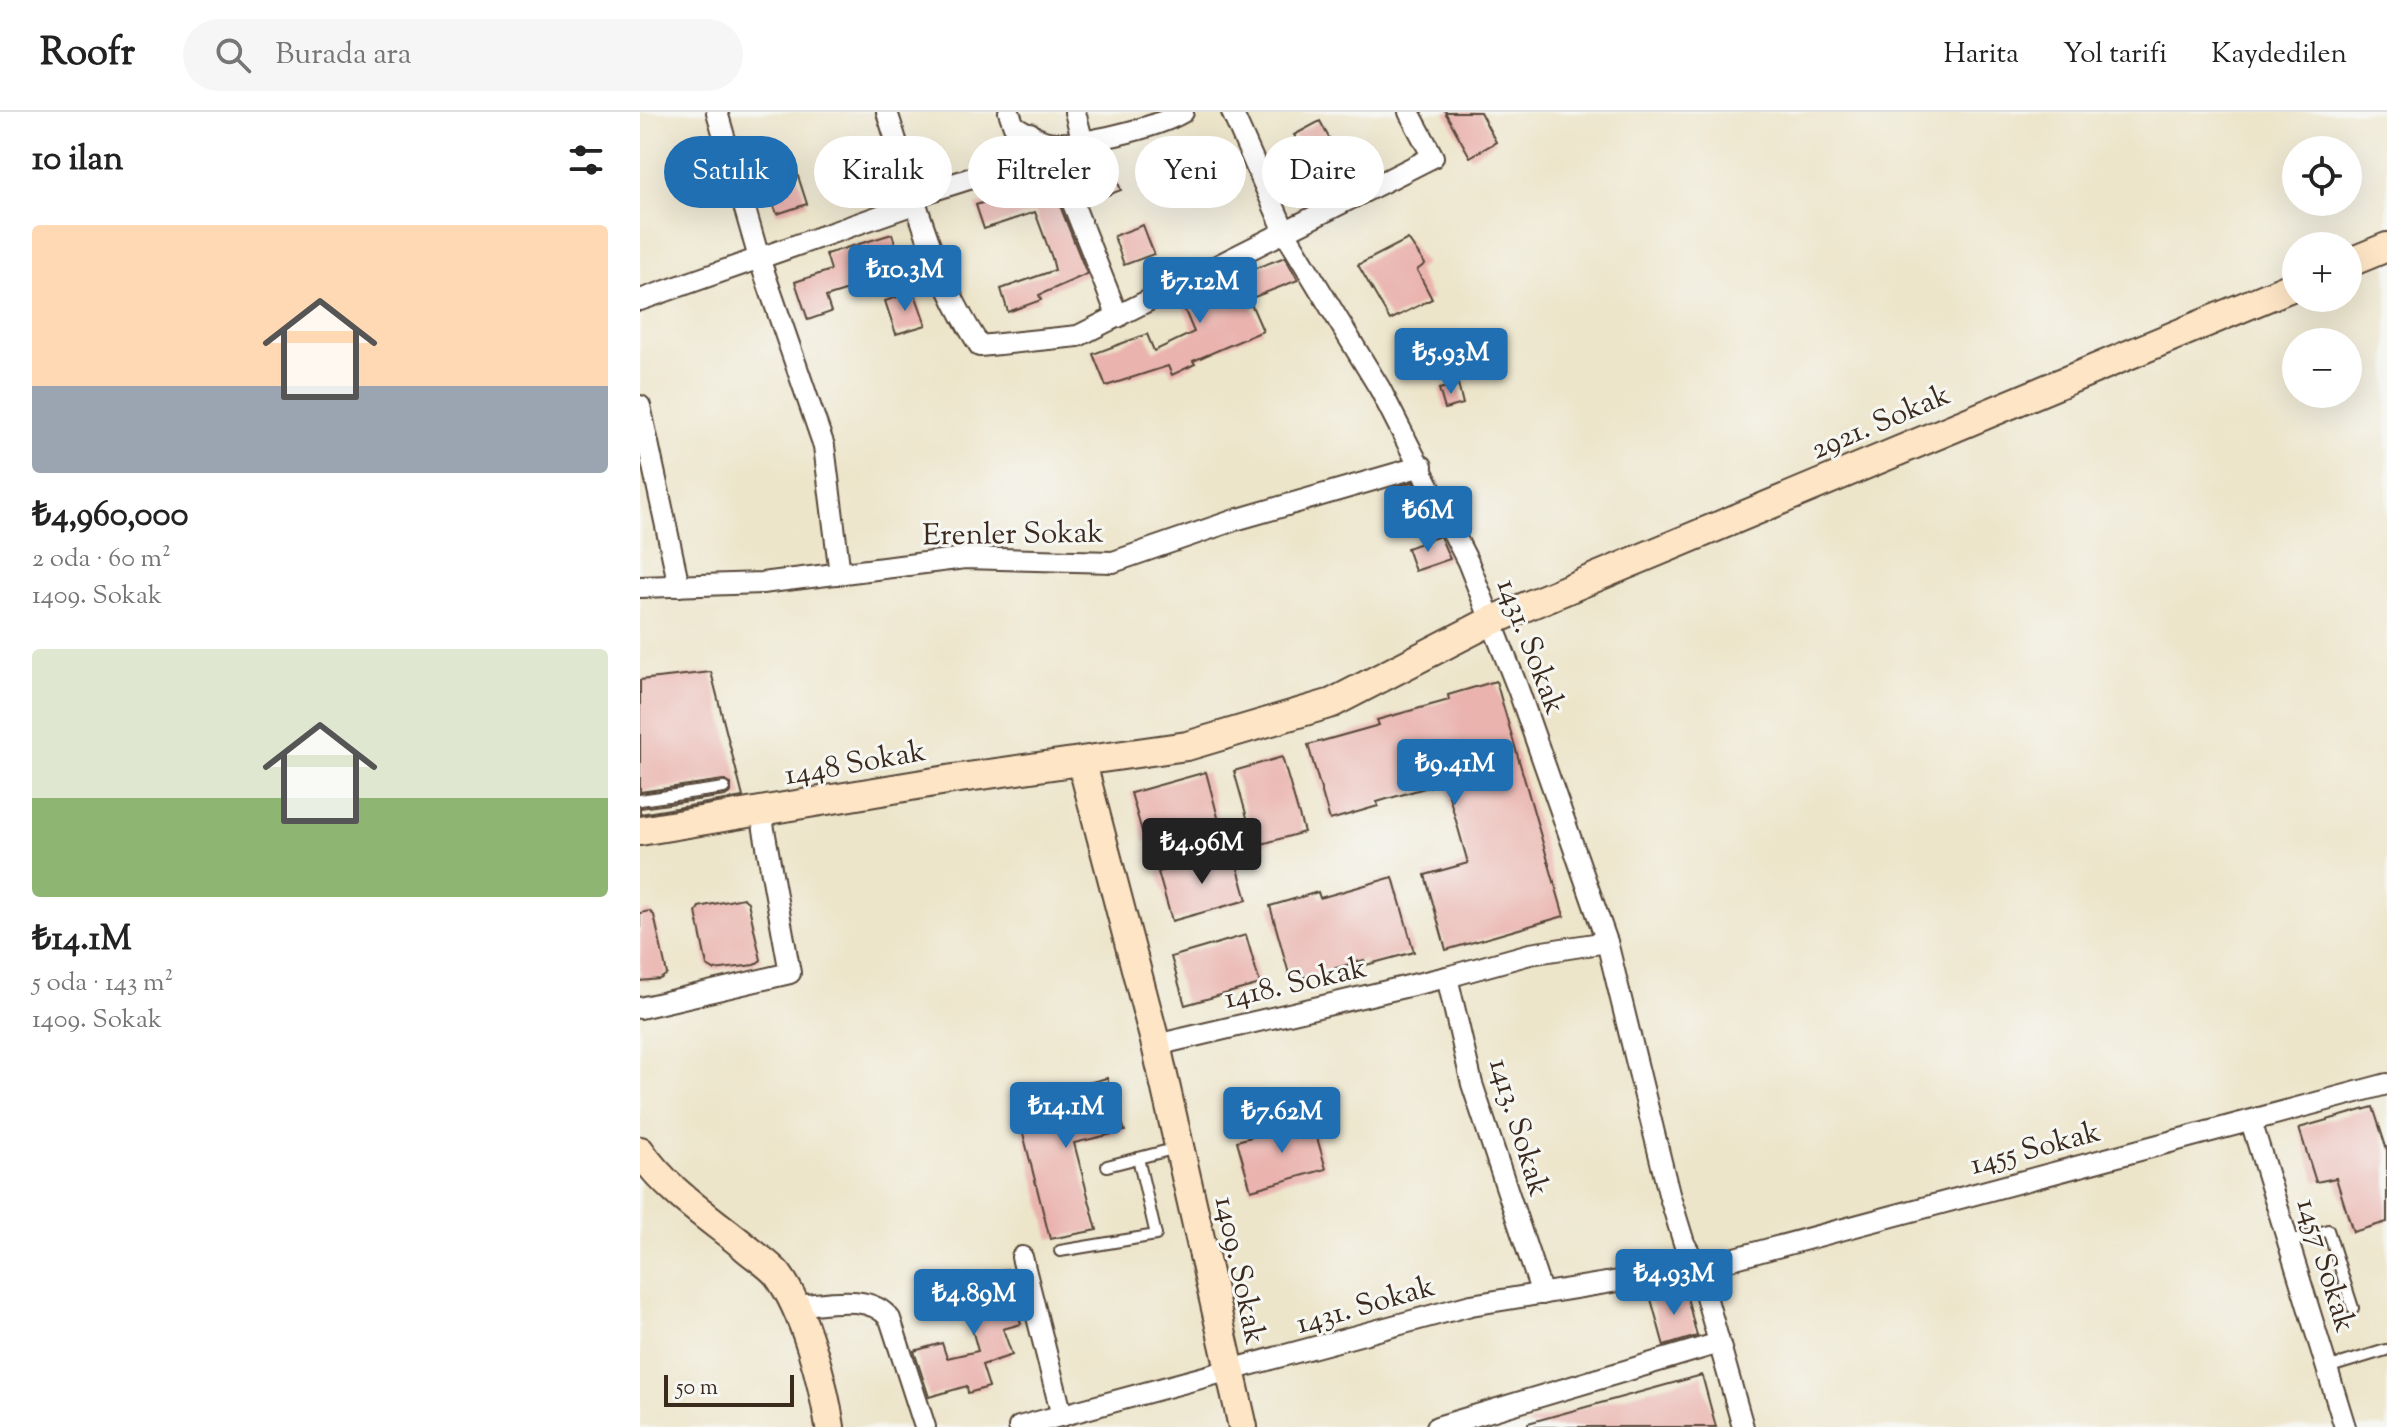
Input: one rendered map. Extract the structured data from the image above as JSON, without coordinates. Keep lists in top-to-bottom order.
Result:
{
  "streets": {
    "street": [
      "2921. Sokak",
      "Erenler Sokak",
      "1431. Sokak",
      "1448 Sokak",
      "1418. Sokak",
      "1413. Sokak",
      "1455 Sokak",
      "1457 Sokak",
      "1409. Sokak"
    ]
  },
  "crossings": [
    ["2921. Sokak", "1431. Sokak"],
    ["2921. Sokak", "1448 Sokak"],
    ["2921. Sokak", "1409. Sokak"],
    ["Erenler Sokak", "1431. Sokak"],
    ["1431. Sokak", "1413. Sokak"],
    ["1431. Sokak", "1455 Sokak"],
    ["1431. Sokak", "1409. Sokak"],
    ["1448 Sokak", "1409. Sokak"],
    ["1418. Sokak", "1413. Sokak"],
    ["1418. Sokak", "1409. Sokak"],
    ["1413. Sokak", "1455 Sokak"],
    ["1455 Sokak", "1457 Sokak"]
  ],
  "scale_bar": "50 m",
  "page": {
    "header": "Roofr",
    "search": "Burada ara",
    "nav": ["Harita", "Yol tarifi", "Kaydedilen"],
    "heading": "10 ilan",
    "map_buttons": ["+", "−"],
    "chip": [
      "Satılık",
      "Kiralık",
      "Filtreler",
      "Yeni",
      "Daire"
    ],
    "list": [
      {
        "name": "₺4,960,000",
        "note": "2 oda · 60 m² · 1409. Sokak"
      },
      {
        "name": "₺14.1M",
        "note": "5 oda · 143 m² · 1409. Sokak"
      }
    ],
    "price": [
      "₺10.3M",
      "₺7.12M",
      "₺5.93M",
      "₺6M",
      "₺9.41M",
      "₺4.96M",
      "₺14.1M",
      "₺7.62M",
      "₺4.93M",
      "₺4.89M"
    ],
    "scale": "50 m"
  }
}
